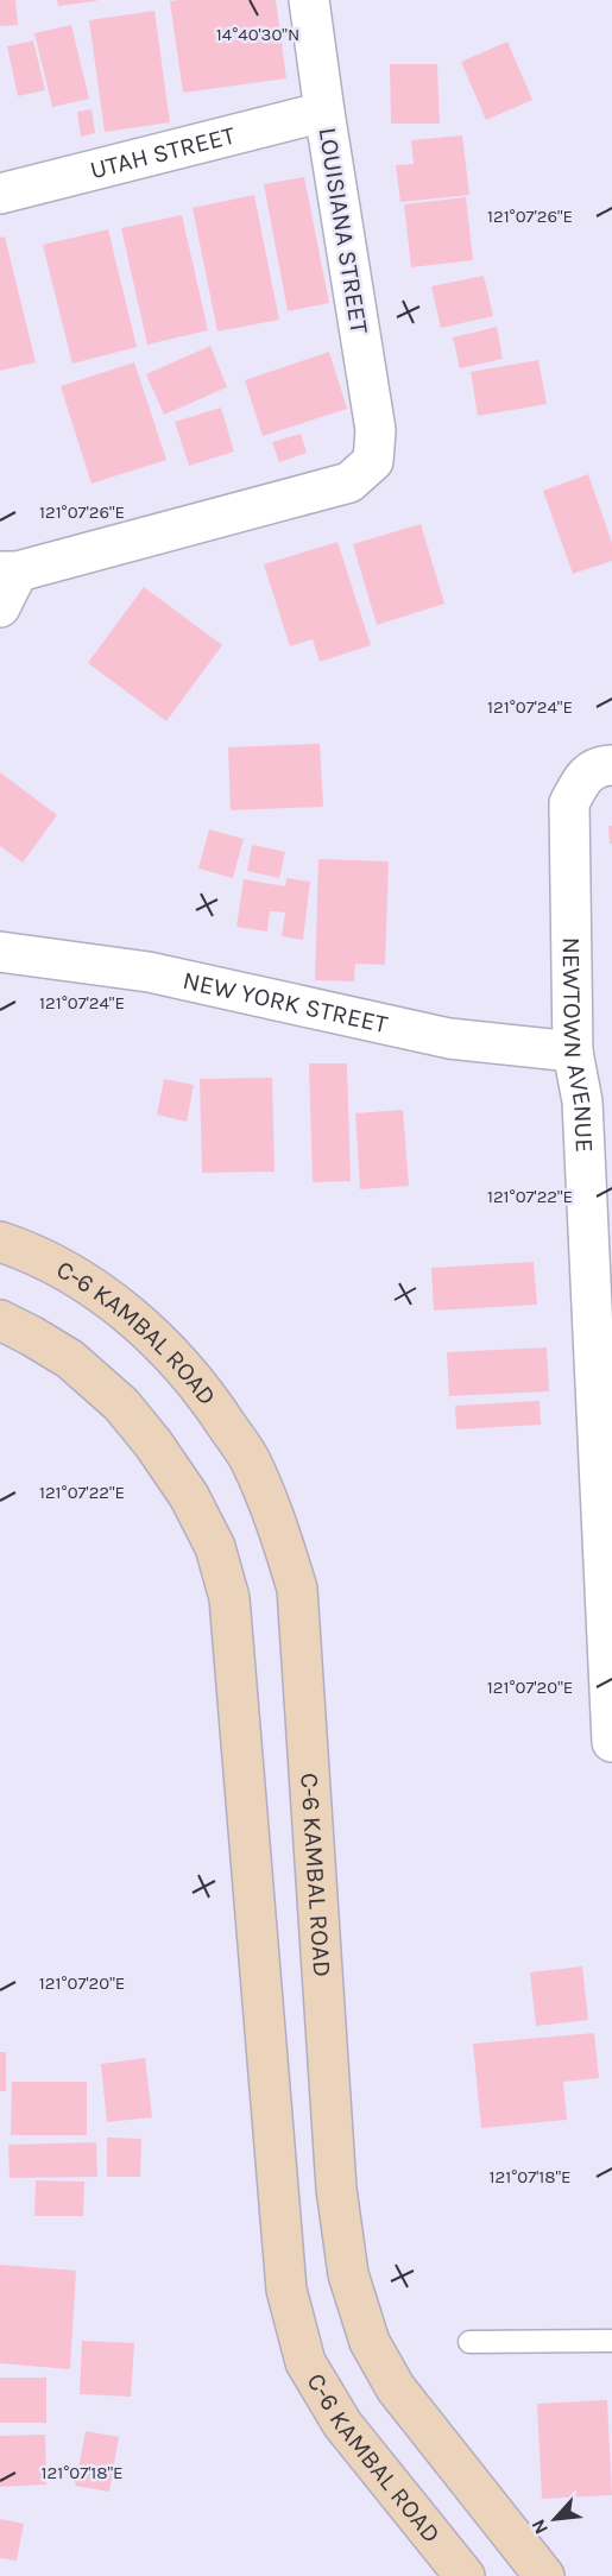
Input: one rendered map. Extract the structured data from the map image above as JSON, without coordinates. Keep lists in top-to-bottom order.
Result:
{
  "streets": {
    "main road": ["C-6 KAMBAL ROAD"],
    "street": [
      "UTAH STREET",
      "LOUISIANA STREET",
      "NEW YORK STREET",
      "NEWTOWN AVENUE"
    ]
  },
  "crossings": [
    ["UTAH STREET", "LOUISIANA STREET"],
    ["NEW YORK STREET", "NEWTOWN AVENUE"]
  ],
  "north": "bottom left",
  "coordinates": [
    "14°40'30\"N",
    "121°07'26\"E",
    "121°07'24\"E",
    "121°07'22\"E",
    "121°07'20\"E",
    "121°07'18\"E"
  ]
}
